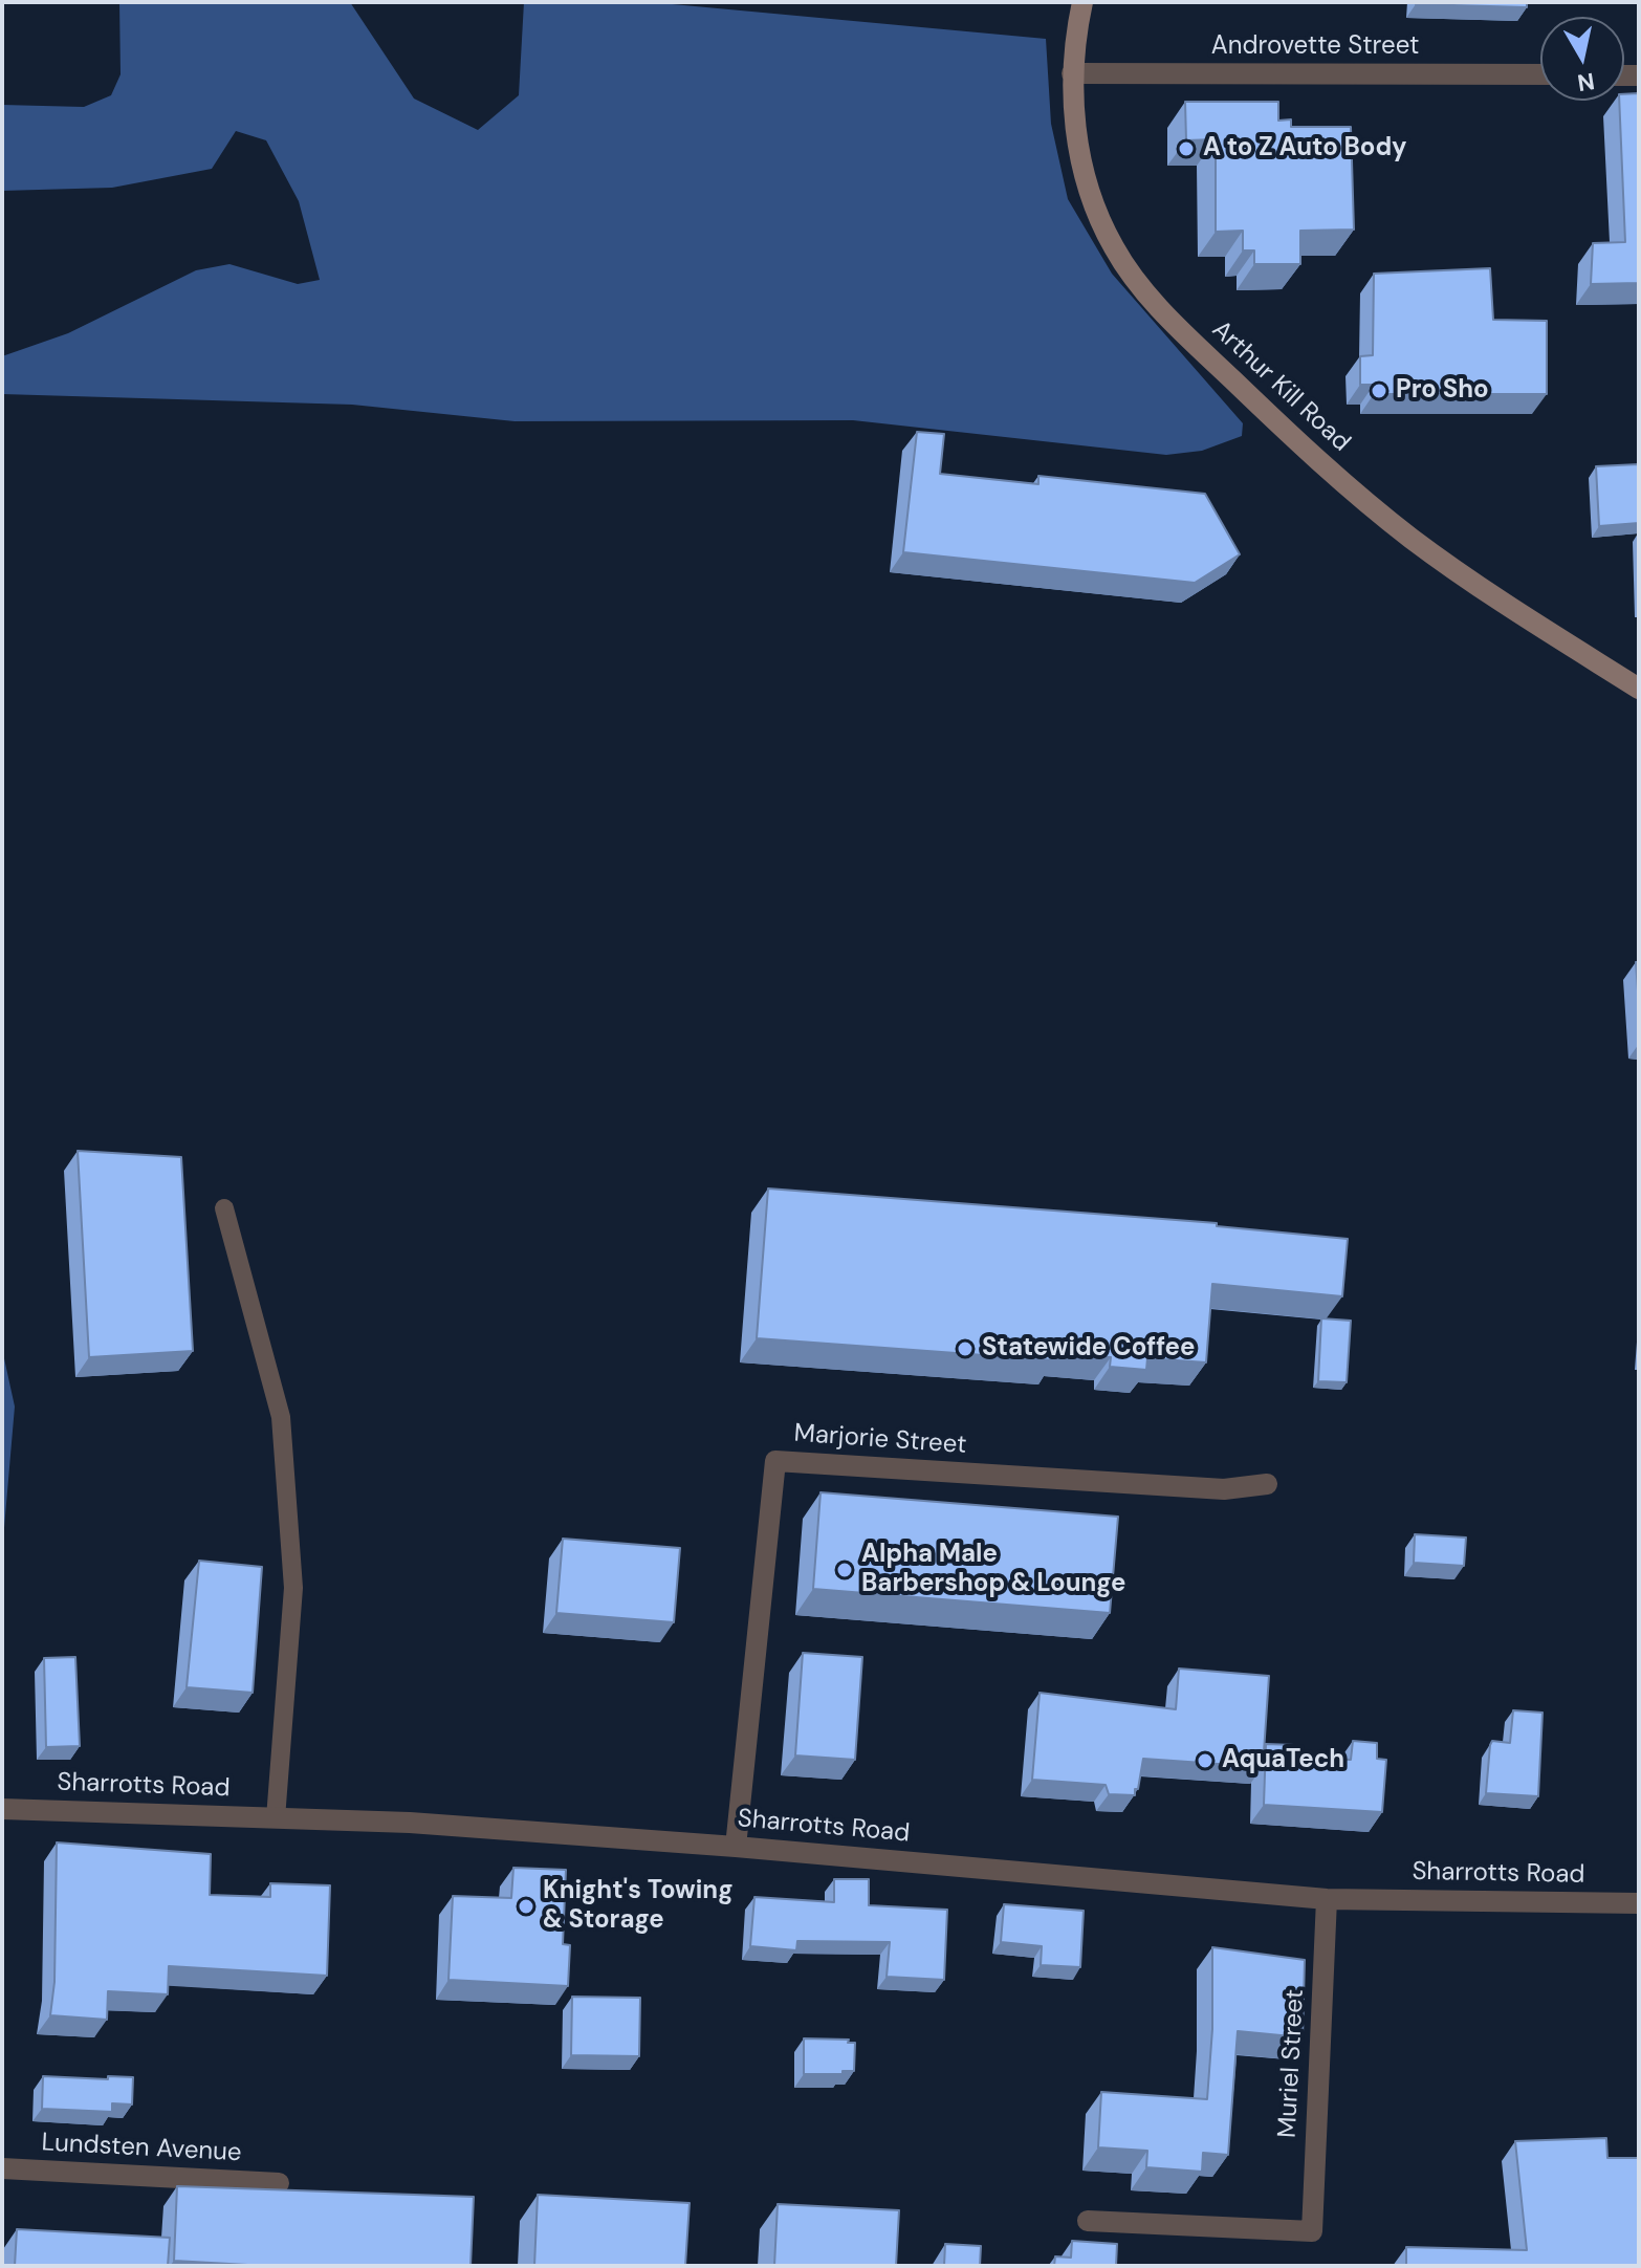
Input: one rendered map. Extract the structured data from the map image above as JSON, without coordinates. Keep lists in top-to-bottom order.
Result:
{
  "streets": {
    "street": [
      "Androvette Street",
      "Arthur Kill Road",
      "Marjorie Street",
      "Sharrotts Road",
      "Muriel Street",
      "Lundsten Avenue"
    ]
  },
  "crossings": [
    ["Androvette Street", "Arthur Kill Road"],
    ["Marjorie Street", "Sharrotts Road"],
    ["Sharrotts Road", "Muriel Street"]
  ],
  "places": [
    "A to Z Auto Body",
    "Pro Sho",
    "Statewide Coffee",
    "Alpha Male Barbershop & Lounge",
    "AquaTech",
    "Knight's Towing & Storage"
  ],
  "north": "bottom"
}
